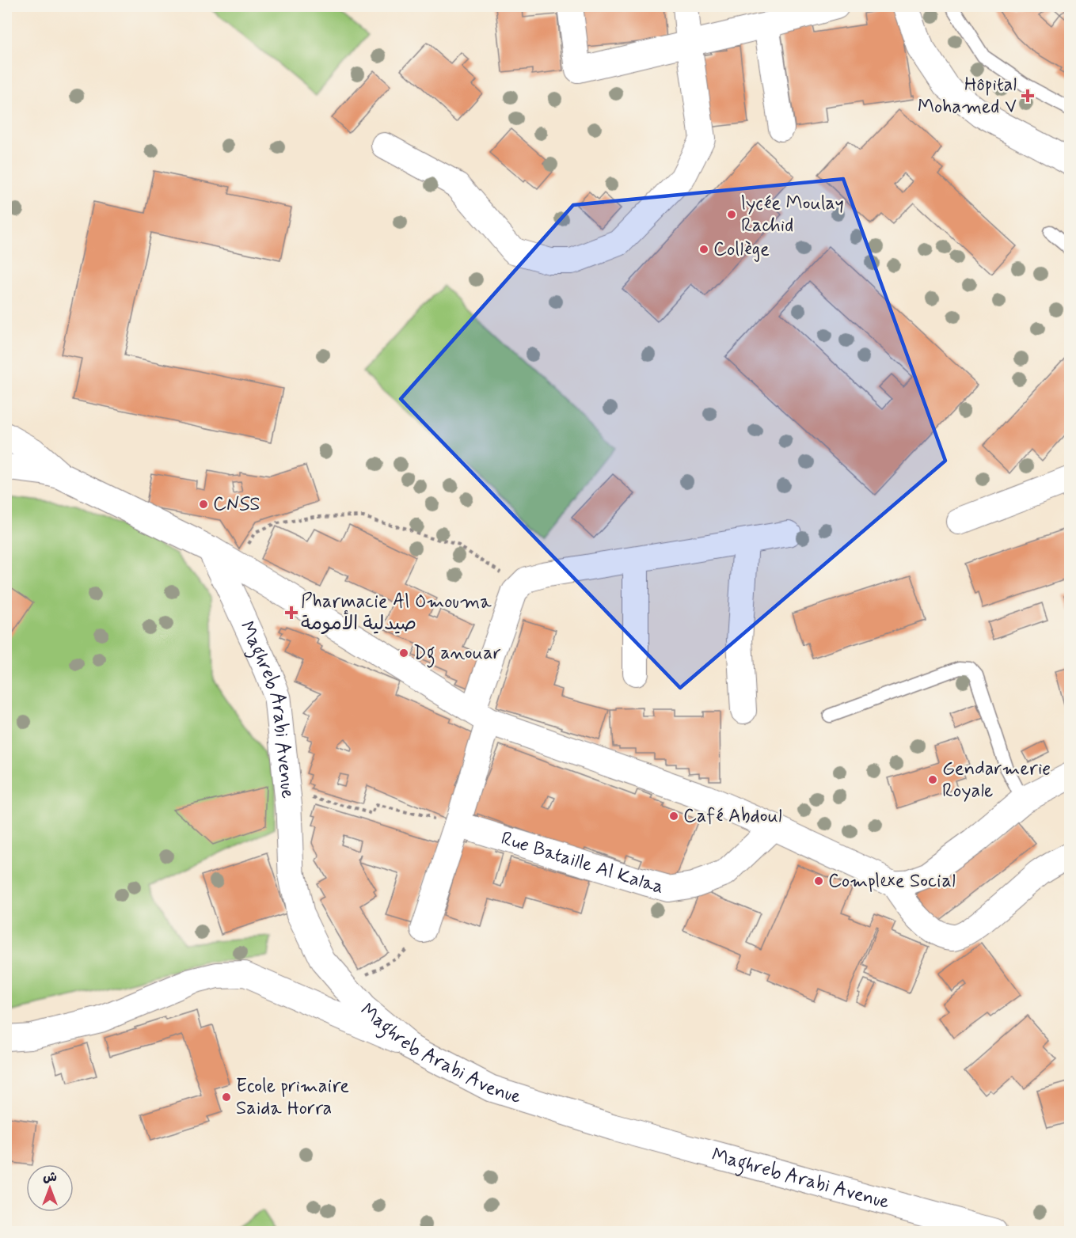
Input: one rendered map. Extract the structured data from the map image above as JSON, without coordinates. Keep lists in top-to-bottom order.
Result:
{
  "streets": {
    "street": ["Maghreb Arabi Avenue", "Rue Bataille Al Kalaa"]
  },
  "places": {
    "health": ["Hôpital Mohamed V", "Pharmacie Al Omouma صيدلية الأمومة"],
    "other": [
      "lycée Moulay Rachid",
      "Collège",
      "CNSS",
      "Dg anouar",
      "Gendarmerie Royale",
      "Café Abdoul",
      "Complexe Social",
      "Ecole primaire Saida Horra"
    ]
  },
  "north": "top"
}
